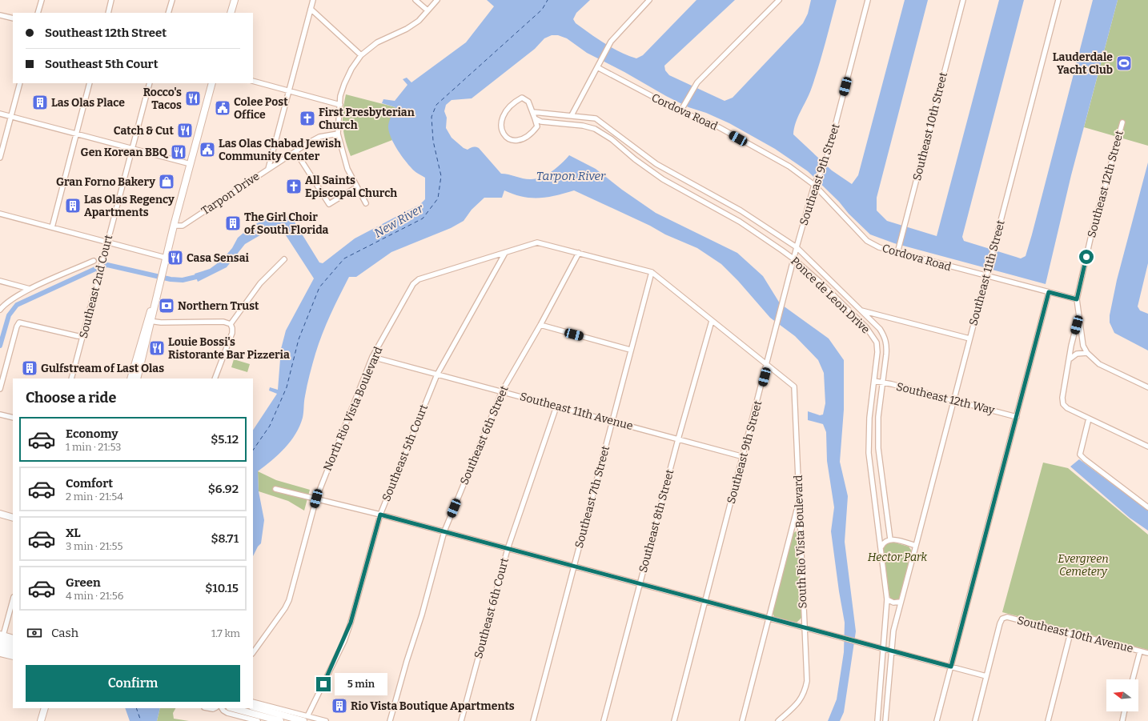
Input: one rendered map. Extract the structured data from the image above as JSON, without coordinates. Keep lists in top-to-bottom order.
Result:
{
  "streets": {
    "street": [
      "Cordova Road",
      "Southeast 10th Street",
      "Southeast 9th Street",
      "Southeast 12th Street",
      "Tarpon Drive",
      "Southeast 11th Street",
      "Southeast 2nd Court",
      "Ponce de Leon Drive",
      "Southeast 12th Way",
      "North Rio Vista Boulevard",
      "Southeast 11th Avenue",
      "Southeast 6th Street",
      "Southeast 5th Court",
      "Southeast 7th Street",
      "Southeast 8th Street",
      "South Rio Vista Boulevard",
      "Southeast 6th Court",
      "Southeast 10th Avenue"
    ]
  },
  "crossings": [
    ["Cordova Road", "Southeast 10th Street"],
    ["Cordova Road", "Southeast 9th Street"],
    ["Cordova Road", "Southeast 12th Street"],
    ["Cordova Road", "Southeast 11th Street"],
    ["Southeast 9th Street", "Ponce de Leon Drive"],
    ["Southeast 9th Street", "North Rio Vista Boulevard"],
    ["Southeast 9th Street", "Southeast 11th Avenue"],
    ["Southeast 9th Street", "South Rio Vista Boulevard"],
    ["Southeast 11th Street", "Southeast 12th Way"],
    ["Ponce de Leon Drive", "Southeast 12th Way"],
    ["North Rio Vista Boulevard", "Southeast 11th Avenue"],
    ["North Rio Vista Boulevard", "Southeast 6th Street"],
    ["North Rio Vista Boulevard", "Southeast 5th Court"],
    ["North Rio Vista Boulevard", "Southeast 7th Street"],
    ["North Rio Vista Boulevard", "Southeast 8th Street"],
    ["North Rio Vista Boulevard", "South Rio Vista Boulevard"],
    ["Southeast 11th Avenue", "Southeast 6th Street"],
    ["Southeast 11th Avenue", "Southeast 5th Court"],
    ["Southeast 11th Avenue", "Southeast 7th Street"],
    ["Southeast 11th Avenue", "Southeast 8th Street"],
    ["Southeast 11th Avenue", "Southeast 6th Court"]
  ],
  "water": ["Tarpon River", "New River"],
  "parks": ["Hector Park", "Evergreen Cemetery"],
  "places": {
    "sports": ["Lauderdale Yacht Club"],
    "restaurant": [
      "Rocco's Tacos",
      "Catch & Cut",
      "Gen Korean BBQ",
      "Casa Sensai",
      "Louie Bossi's Ristorante Bar Pizzeria"
    ],
    "building": [
      "Las Olas Place",
      "Las Olas Regency Apartments",
      "The Girl Choir of South Florida",
      "Gulfstream of Last Olas",
      "Rio Vista Boutique Apartments"
    ],
    "public building": ["Colee Post Office", "Las Olas Chabad Jewish Community Center"],
    "church": ["First Presbyterian Church", "All Saints Episcopal Church"],
    "shop": ["Gran Forno Bakery"],
    "bank": ["Northern Trust"]
  },
  "north": "left",
  "page": {
    "banner": ["Southeast 12th Street", "Southeast 5th Court"],
    "heading": "Choose a ride",
    "list": [
      {
        "name": "Economy",
        "note": "1 min · 21:53",
        "value": "$5.12"
      },
      {
        "name": "Comfort",
        "note": "2 min · 21:54",
        "value": "$6.92"
      },
      {
        "name": "XL",
        "note": "3 min · 21:55",
        "value": "$8.71"
      },
      {
        "name": "Green",
        "note": "4 min · 21:56",
        "value": "$10.15"
      }
    ],
    "pay": ["Cash", "1.7 km"],
    "buttons": "Confirm",
    "bubble": "5 min"
  }
}
